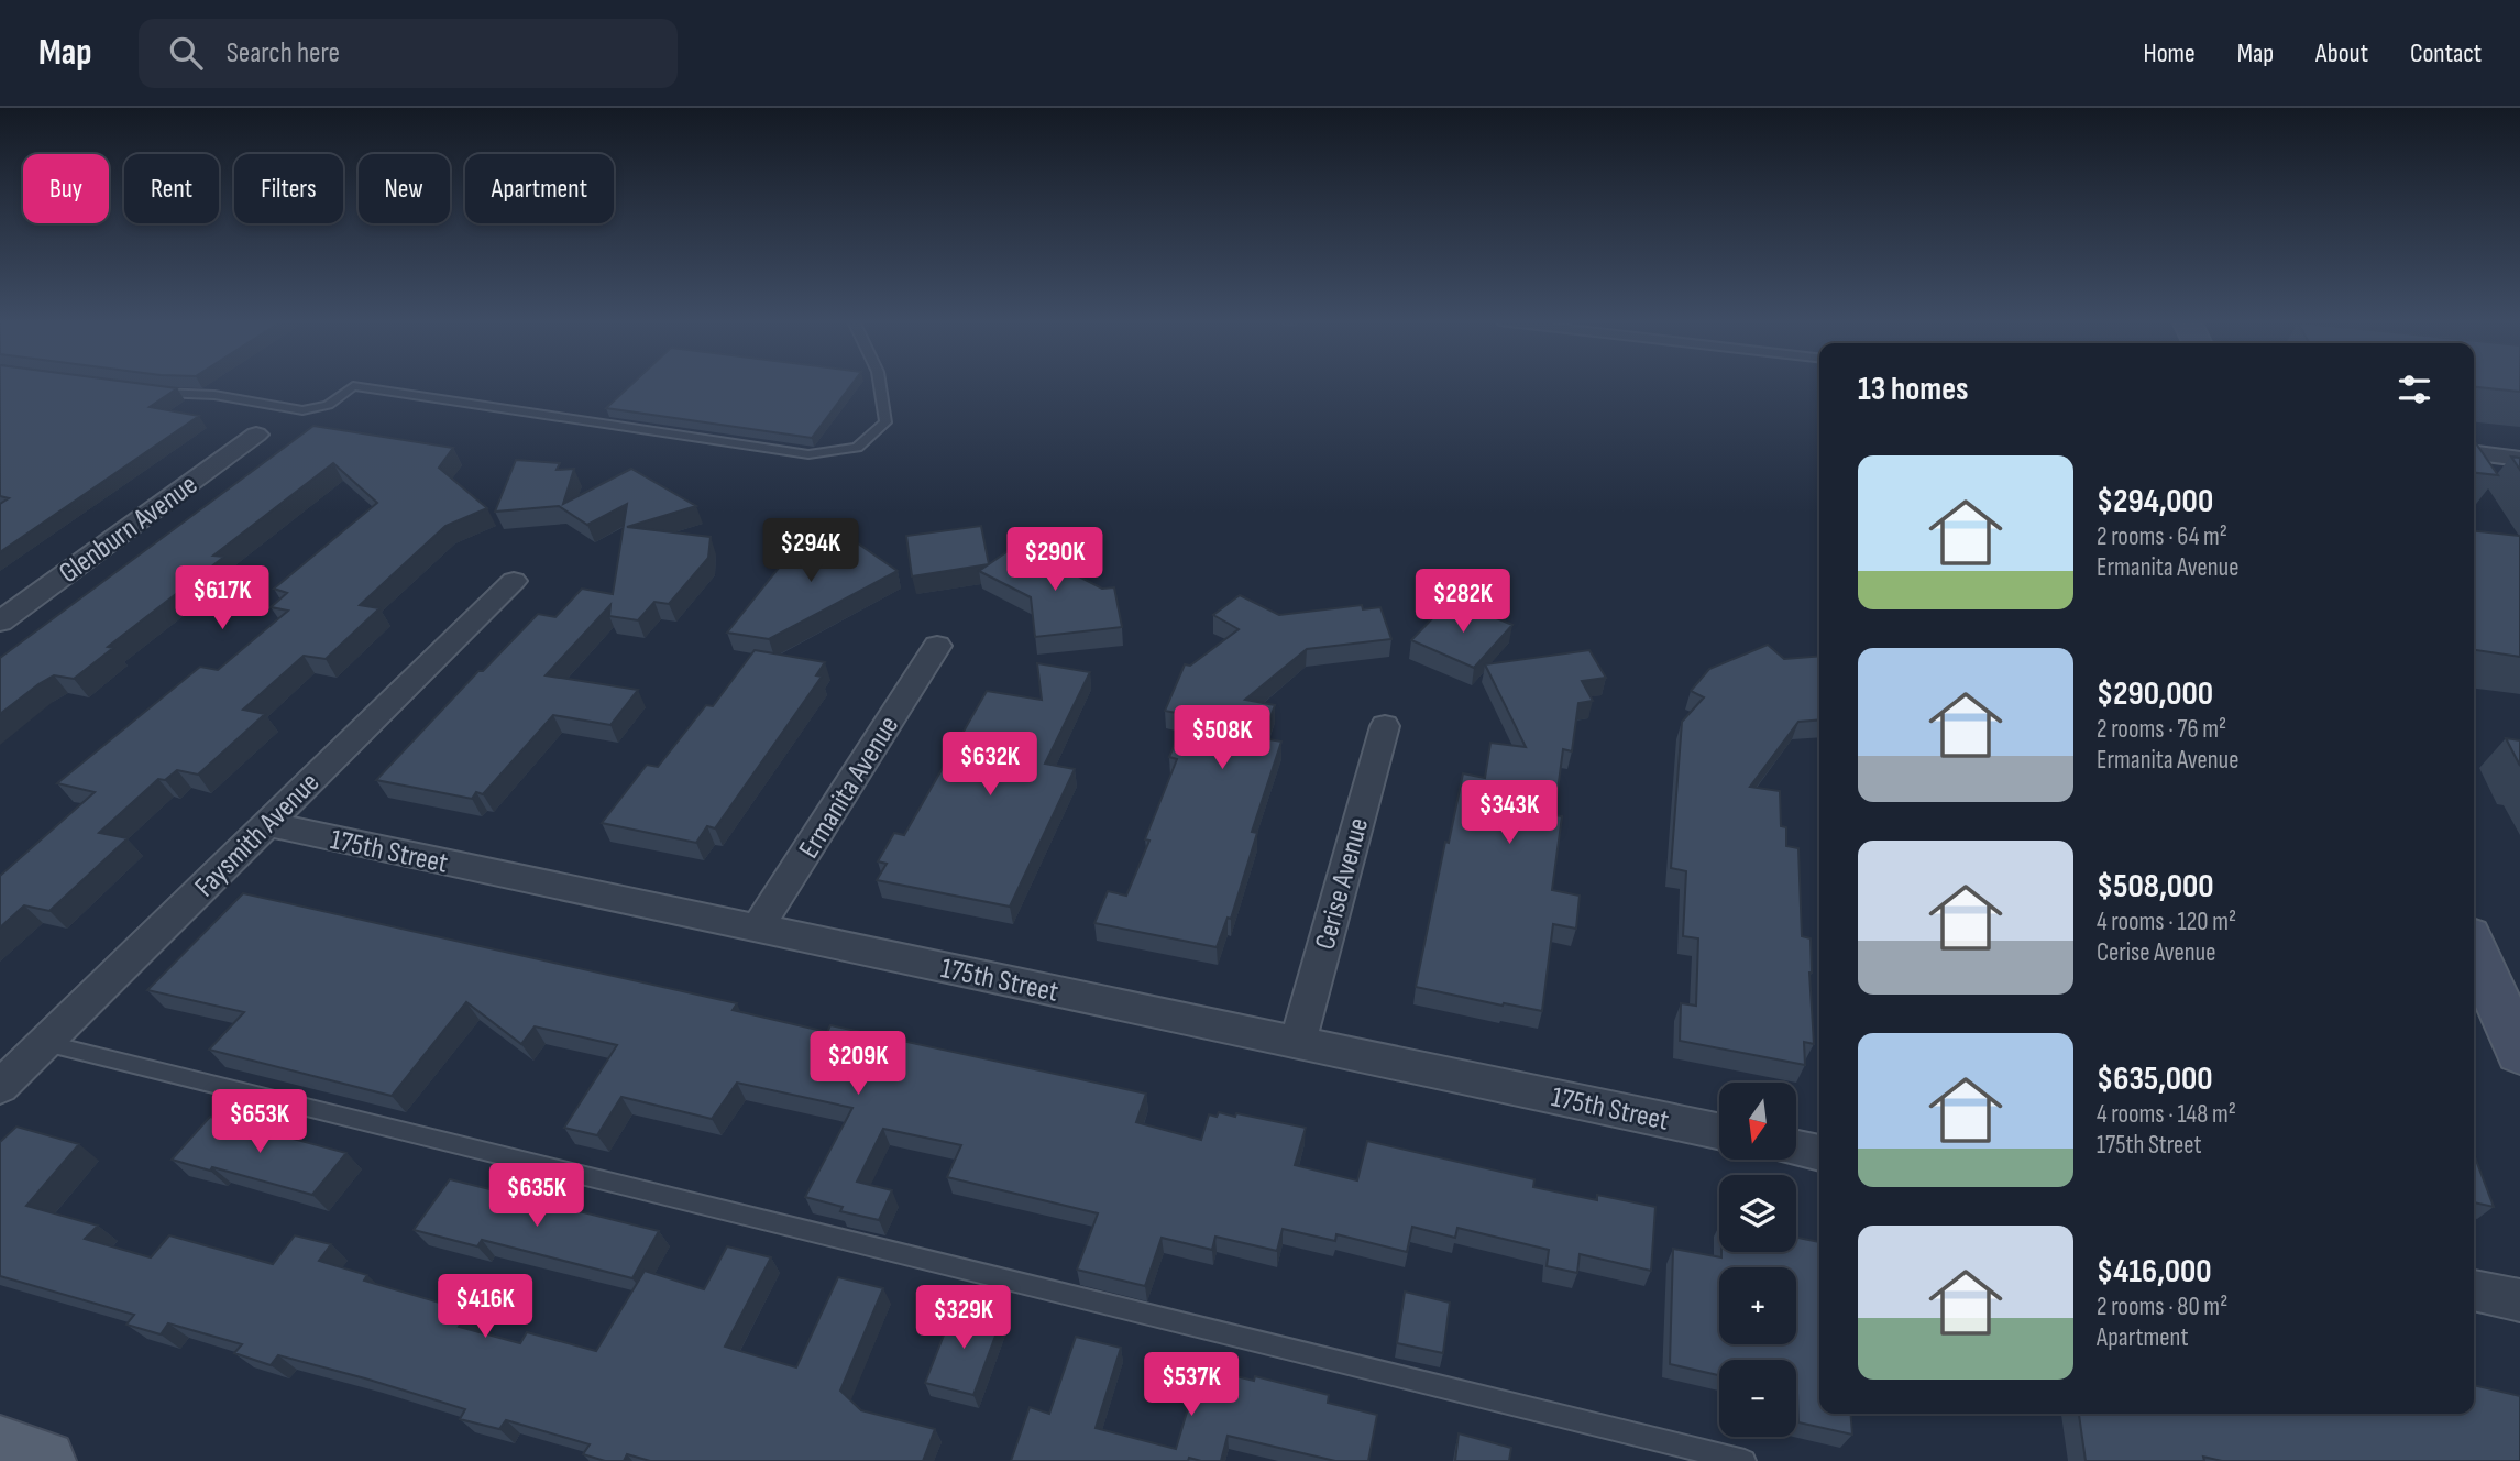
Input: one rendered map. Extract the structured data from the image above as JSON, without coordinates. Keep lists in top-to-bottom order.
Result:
{
  "streets": {
    "street": [
      "Glenburn Avenue",
      "Ermanita Avenue",
      "Faysmith Avenue",
      "175th Street",
      "Cerise Avenue"
    ]
  },
  "crossings": [
    ["Ermanita Avenue", "175th Street"],
    ["Faysmith Avenue", "175th Street"],
    ["175th Street", "Cerise Avenue"]
  ],
  "north": "bottom",
  "page": {
    "header": "Map",
    "search": "Search here",
    "nav": [
      "Home",
      "Map",
      "About",
      "Contact"
    ],
    "chip": [
      "Buy",
      "Rent",
      "Filters",
      "New",
      "Apartment"
    ],
    "heading": "13 homes",
    "list": [
      {
        "name": "$294,000",
        "note": "2 rooms · 64 m² · Ermanita Avenue"
      },
      {
        "name": "$290,000",
        "note": "2 rooms · 76 m² · Ermanita Avenue"
      },
      {
        "name": "$508,000",
        "note": "4 rooms · 120 m² · Cerise Avenue"
      },
      {
        "name": "$635,000",
        "note": "4 rooms · 148 m² · 175th Street"
      },
      {
        "name": "$416,000",
        "note": "2 rooms · 80 m² · Apartment"
      }
    ],
    "price": [
      "$294K",
      "$290K",
      "$617K",
      "$282K",
      "$508K",
      "$632K",
      "$343K",
      "$209K",
      "$653K",
      "$635K",
      "$416K",
      "$329K",
      "$537K"
    ],
    "map_buttons": ["+", "−"]
  }
}
